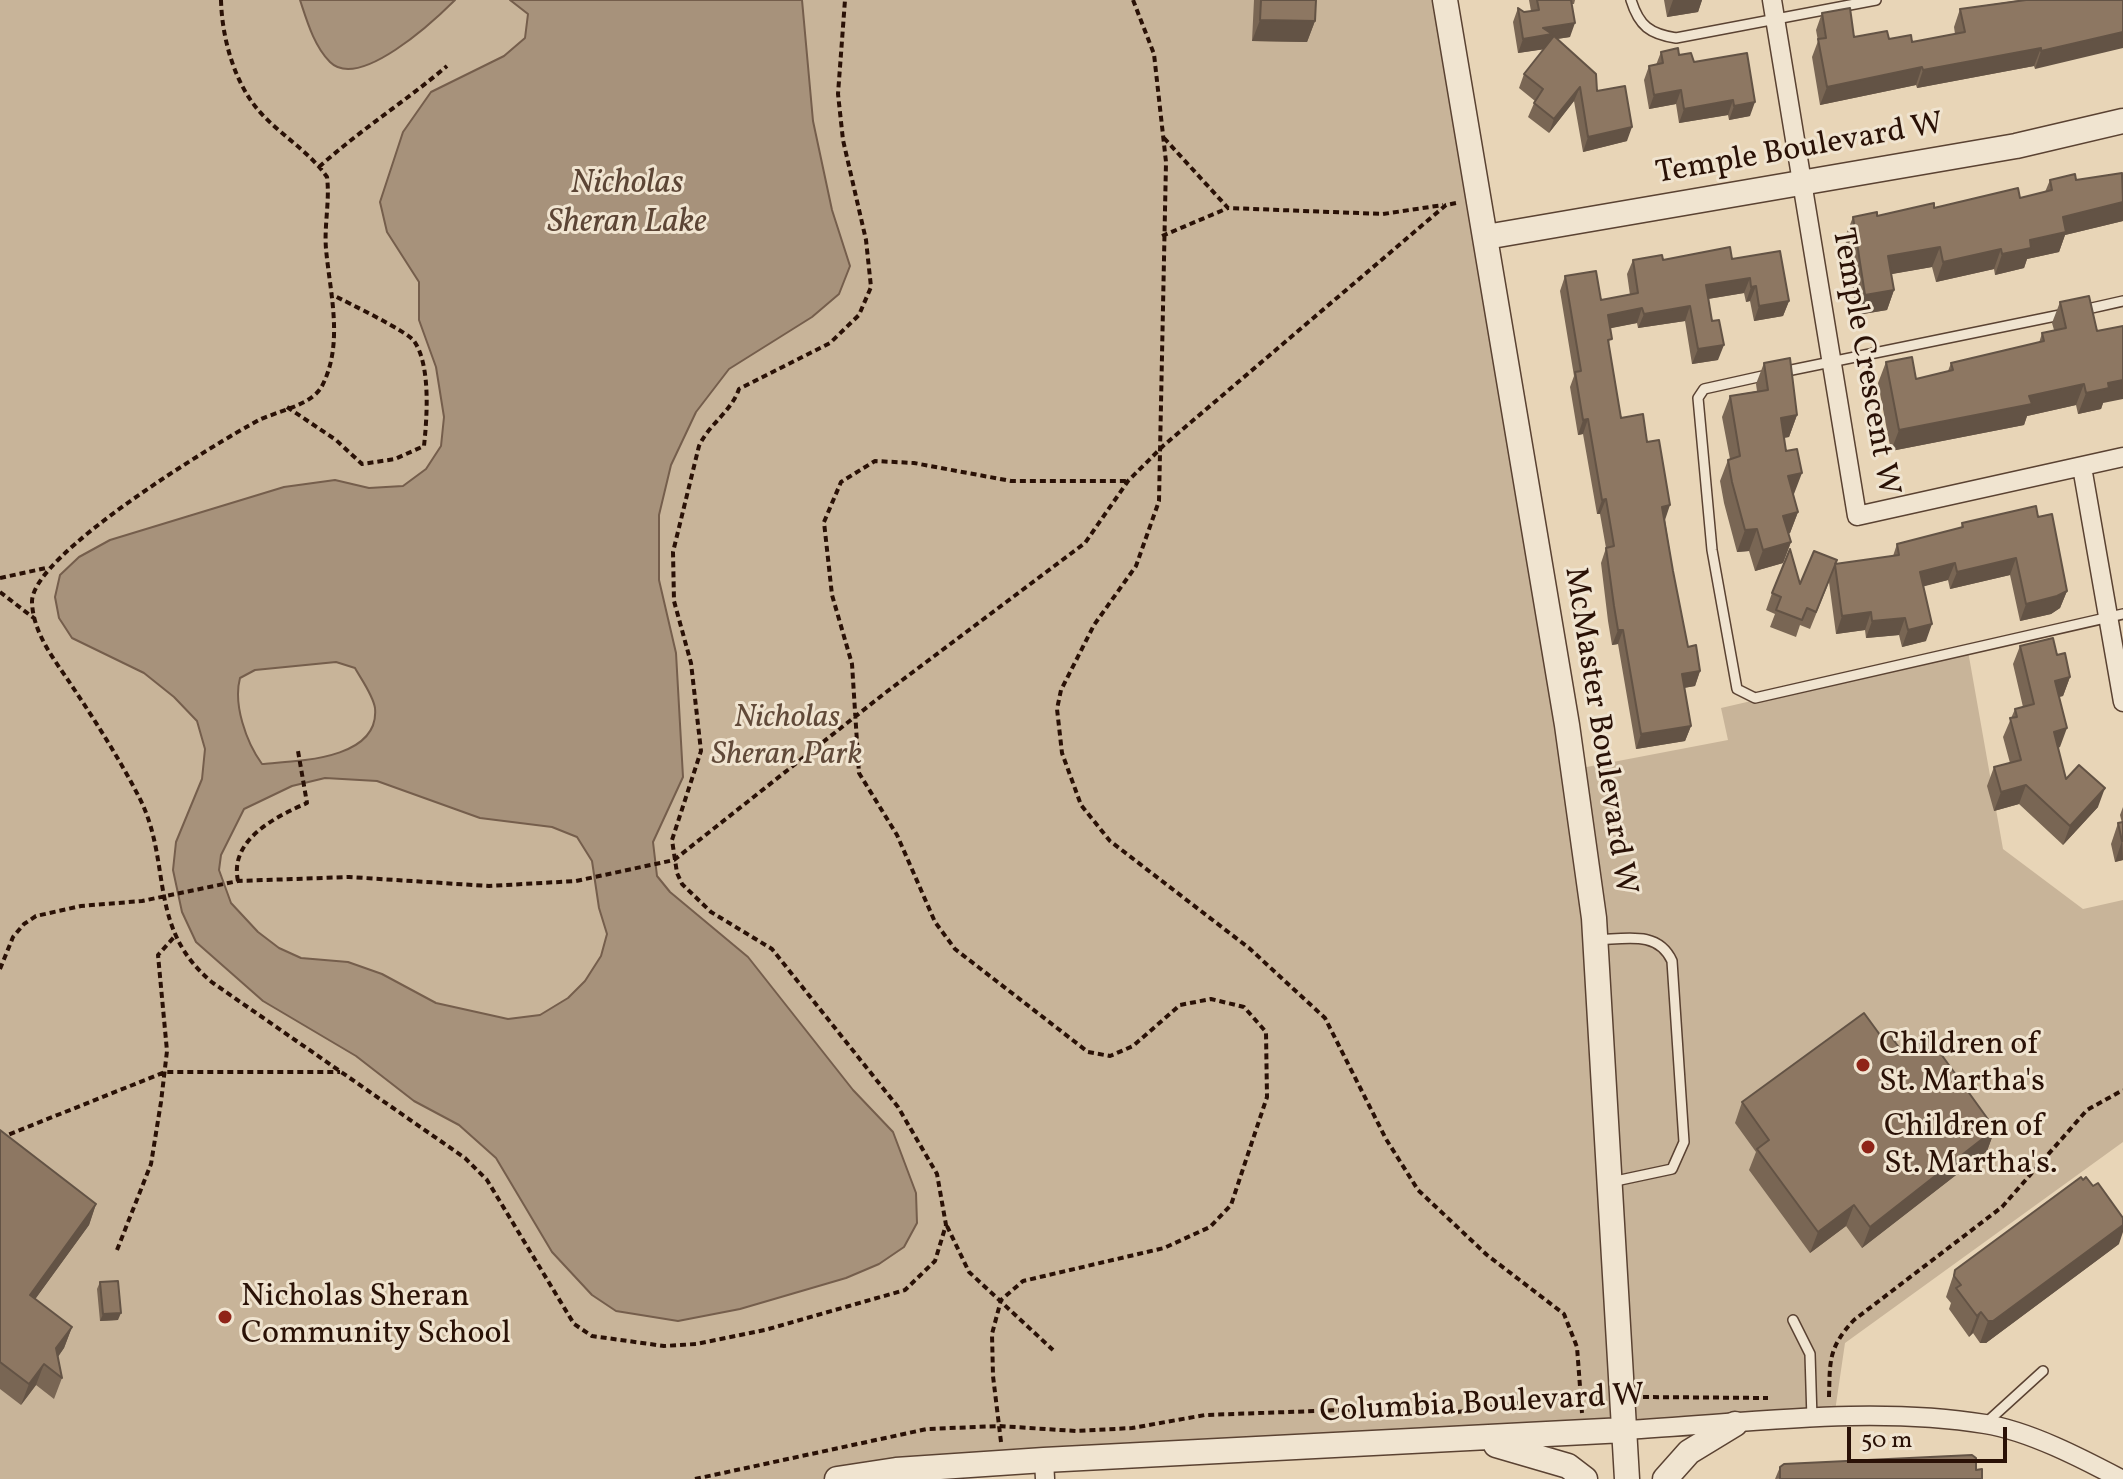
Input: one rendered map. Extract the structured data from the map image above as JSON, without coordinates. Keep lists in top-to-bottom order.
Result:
{
  "streets": {
    "street": [
      "Temple Boulevard W",
      "Temple Crescent W",
      "McMaster Boulevard W",
      "Columbia Boulevard W"
    ]
  },
  "crossings": [
    ["Temple Boulevard W", "Temple Crescent W"],
    ["Temple Boulevard W", "McMaster Boulevard W"],
    ["McMaster Boulevard W", "Columbia Boulevard W"]
  ],
  "water": ["Nicholas Sheran Lake"],
  "parks": ["Nicholas Sheran Park"],
  "places": ["Children of St. Martha's", "Children of St. Martha's.", "Nicholas Sheran Community School"],
  "scale_bar": "50 m"
}
